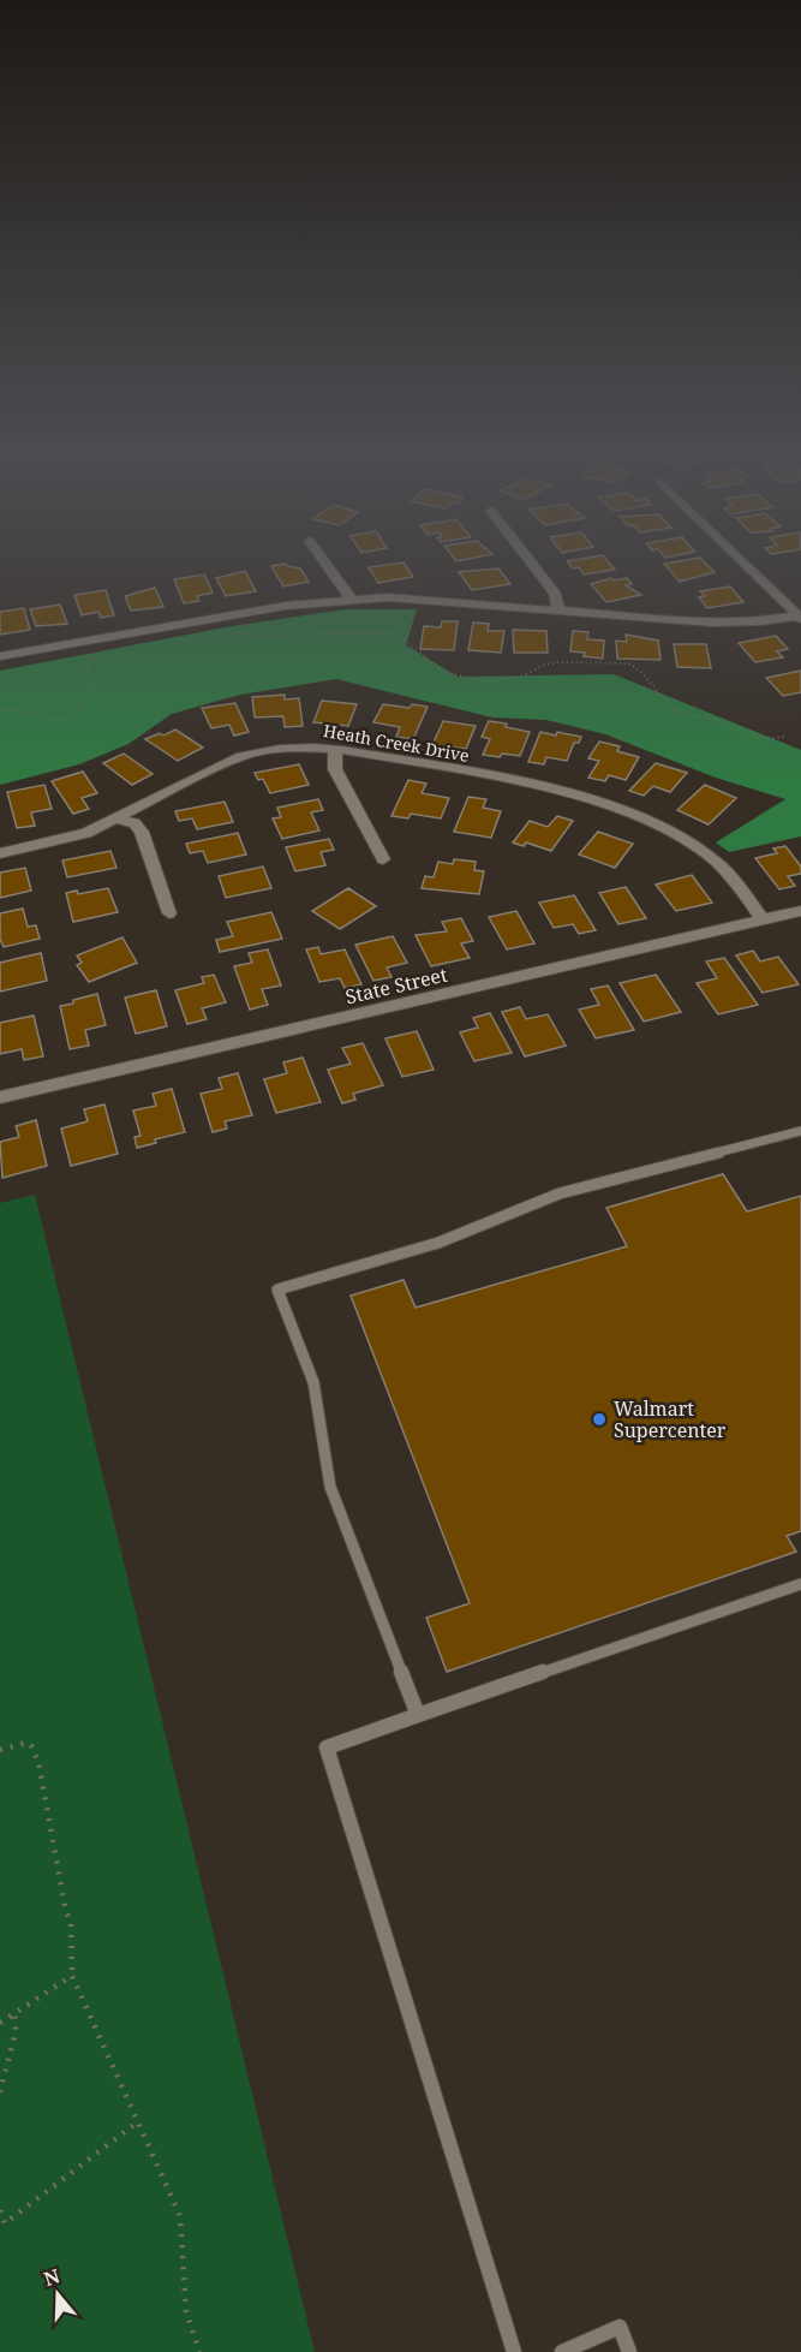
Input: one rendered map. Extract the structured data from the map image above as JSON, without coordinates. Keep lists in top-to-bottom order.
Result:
{
  "streets": {
    "street": ["Heath Creek Drive", "State Street"]
  },
  "crossings": [
    ["Heath Creek Drive", "State Street"]
  ],
  "places": ["Walmart Supercenter"],
  "north": "top"
}
